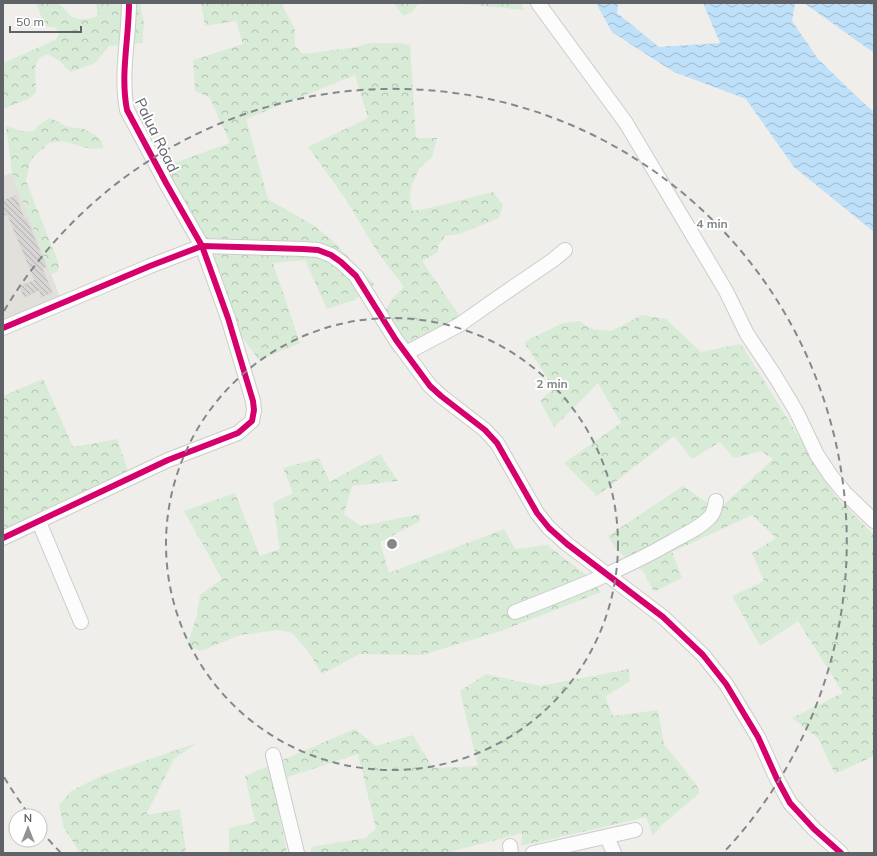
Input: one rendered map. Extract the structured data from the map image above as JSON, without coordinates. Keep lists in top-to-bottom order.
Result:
{
  "streets": {
    "street": ["Palua Road"]
  },
  "scale_bar": "50 m",
  "north": "top",
  "rings": ["4 min", "2 min"]
}
